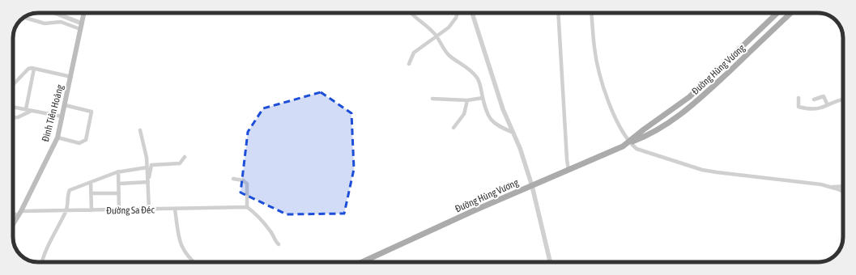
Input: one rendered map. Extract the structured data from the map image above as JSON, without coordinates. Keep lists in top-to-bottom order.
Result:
{
  "streets": {
    "main road": ["Đường Hùng Vương", "Đinh Tiên Hoàng"],
    "street": ["Đường Sa Đéc"]
  },
  "crossings": [
    ["Đinh Tiên Hoàng", "Đường Sa Đéc"]
  ]
}
